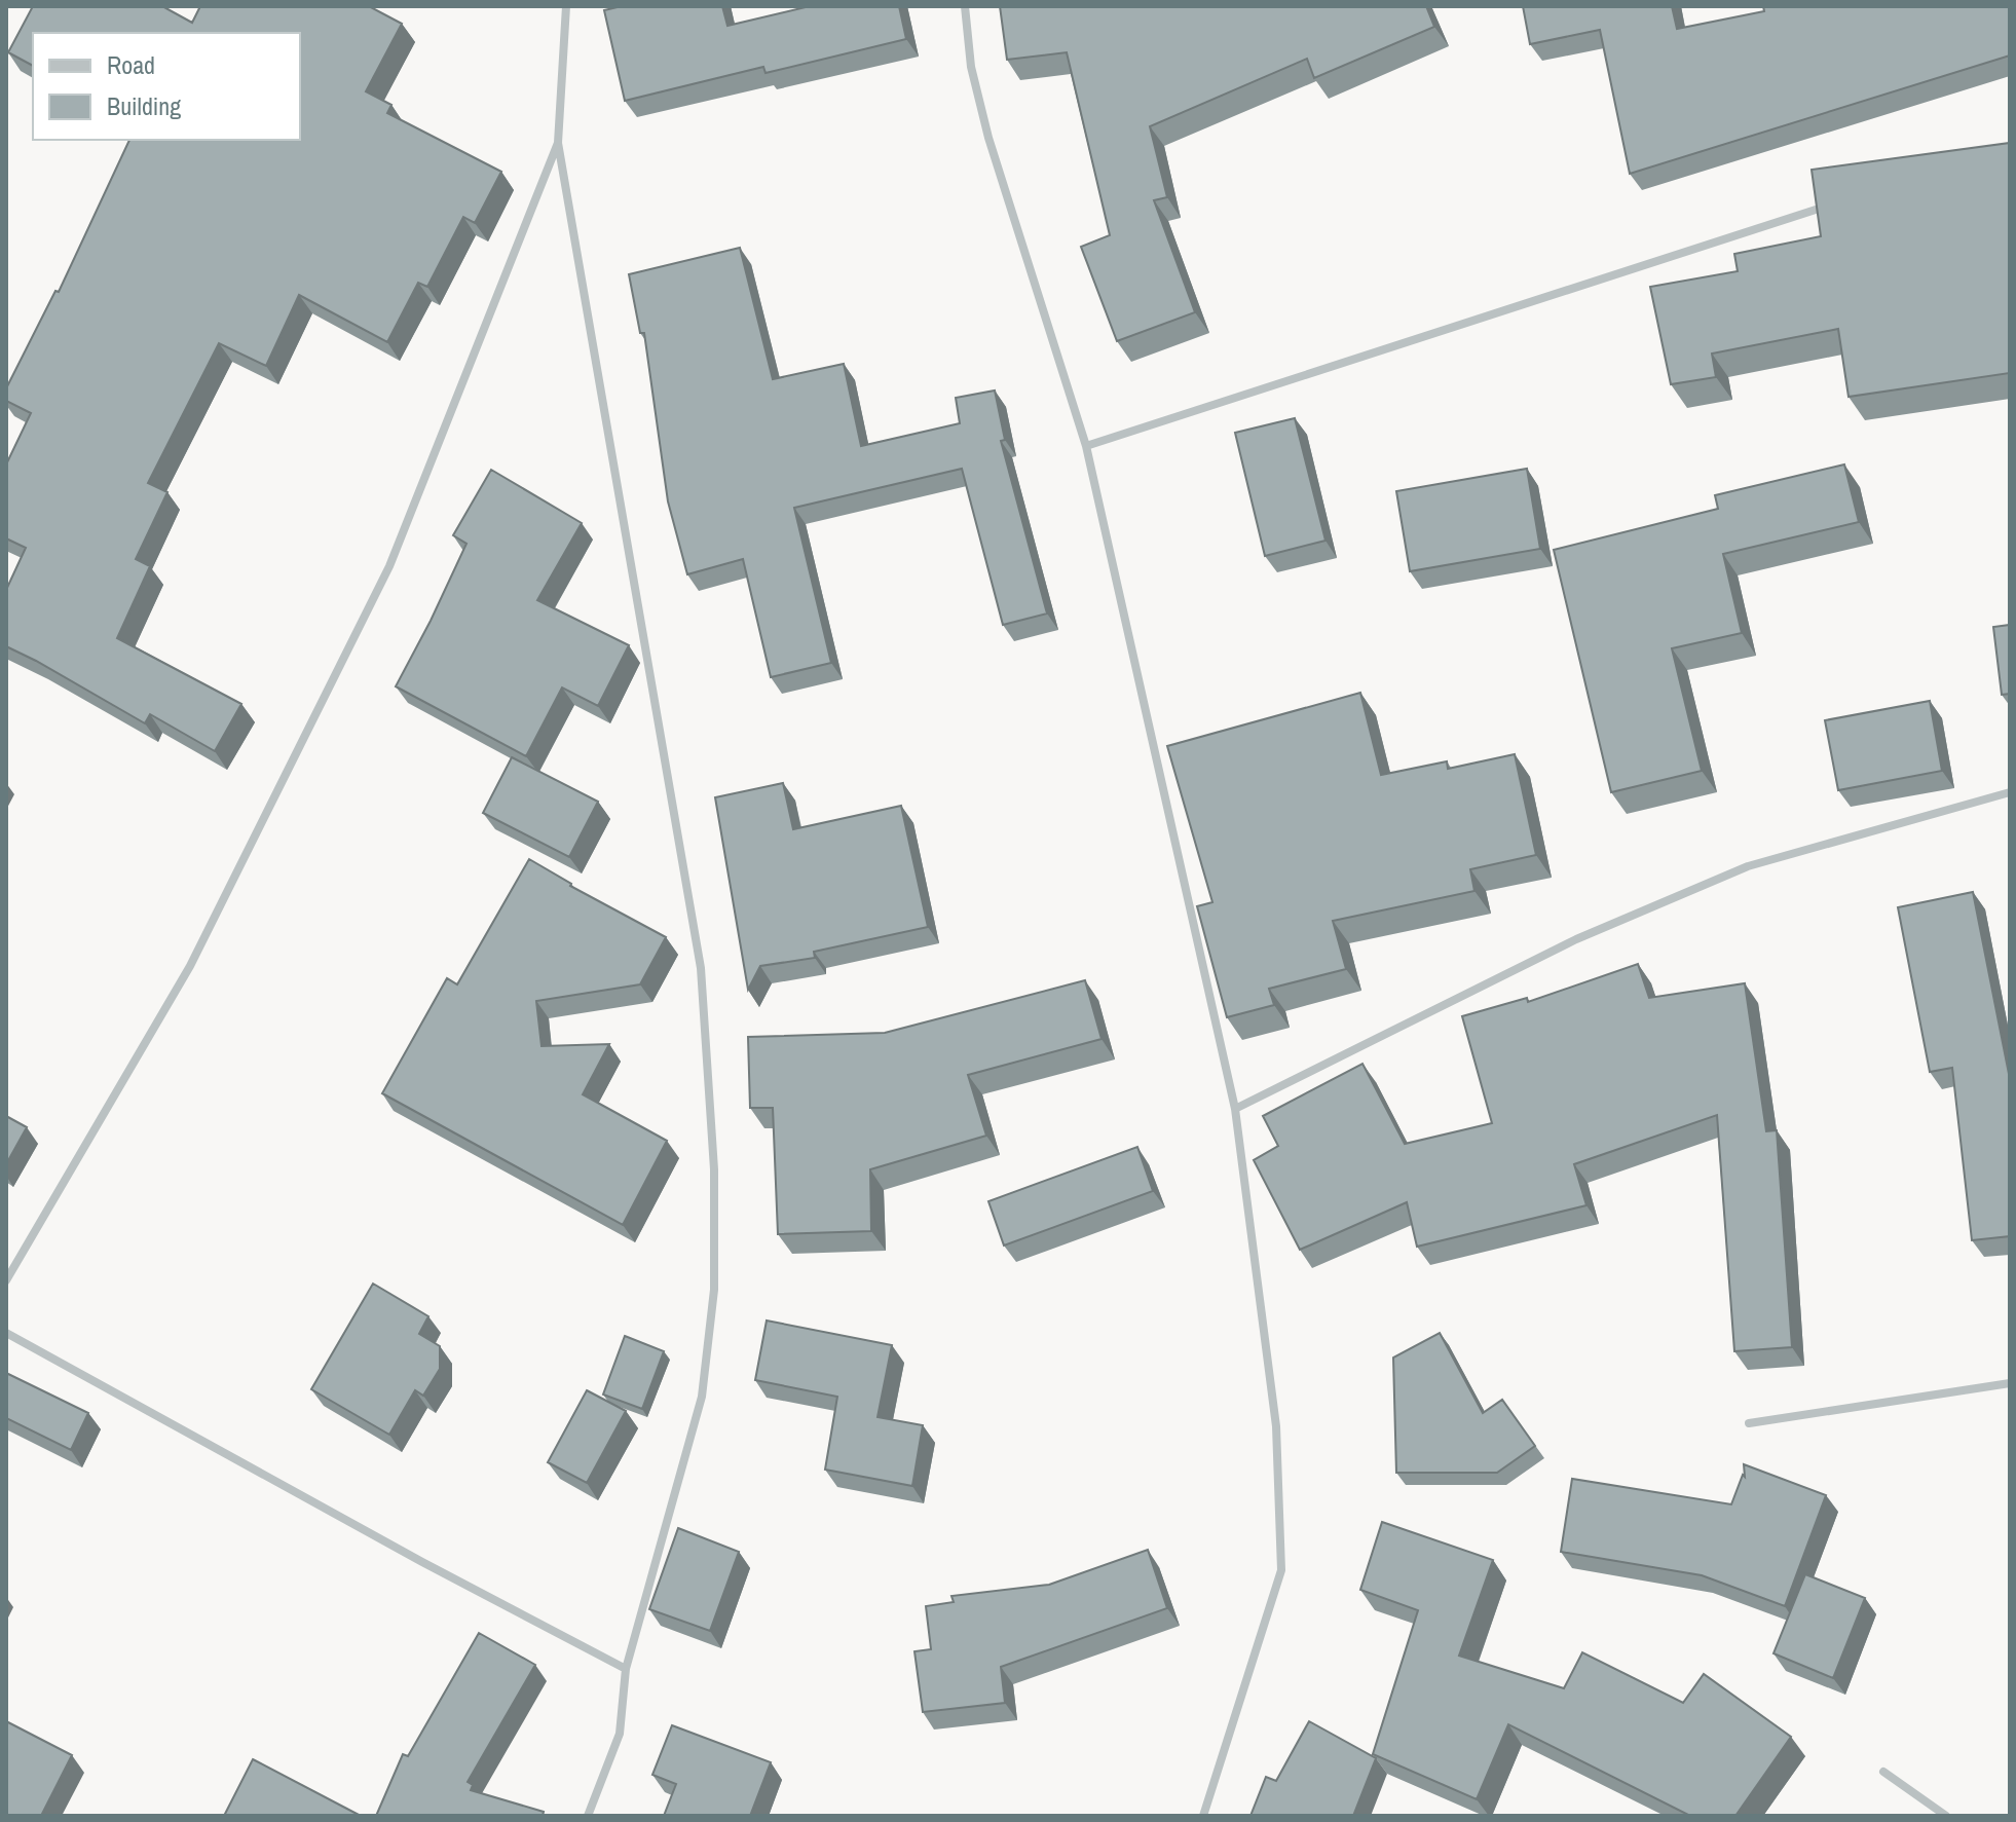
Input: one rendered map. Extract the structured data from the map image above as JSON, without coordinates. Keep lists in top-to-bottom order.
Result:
{
  "legend": ["Road", "Building"]
}
